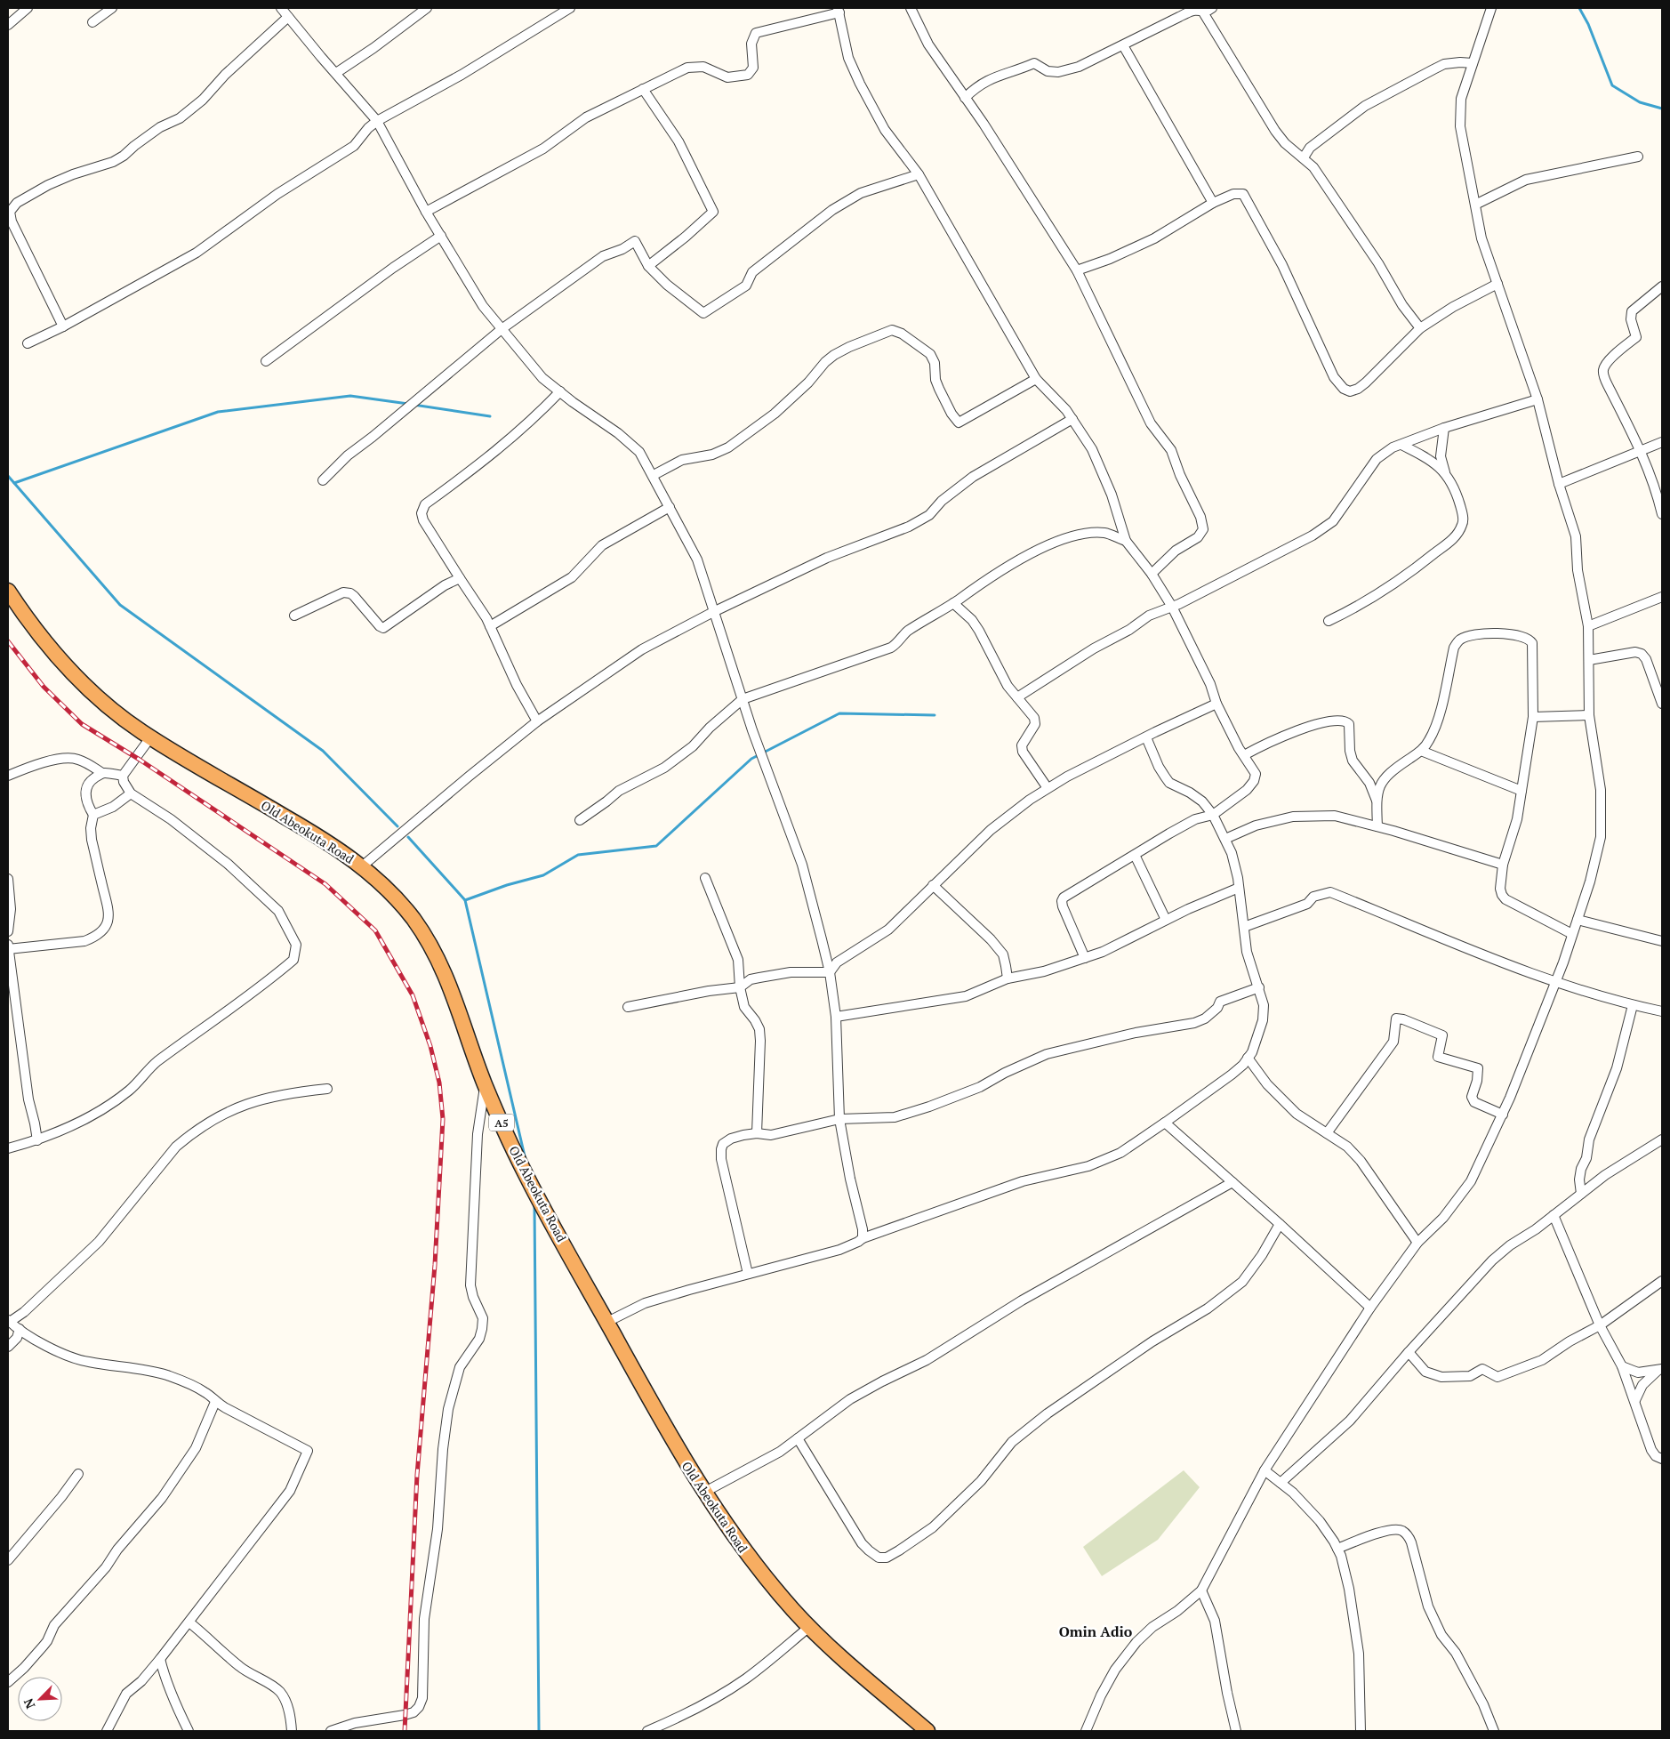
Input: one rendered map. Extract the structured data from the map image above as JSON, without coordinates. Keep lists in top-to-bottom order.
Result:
{
  "streets": {
    "highway": ["Old Abeokuta Road", "A5"]
  },
  "districts": ["Omin Adio"],
  "north": "bottom left"
}
